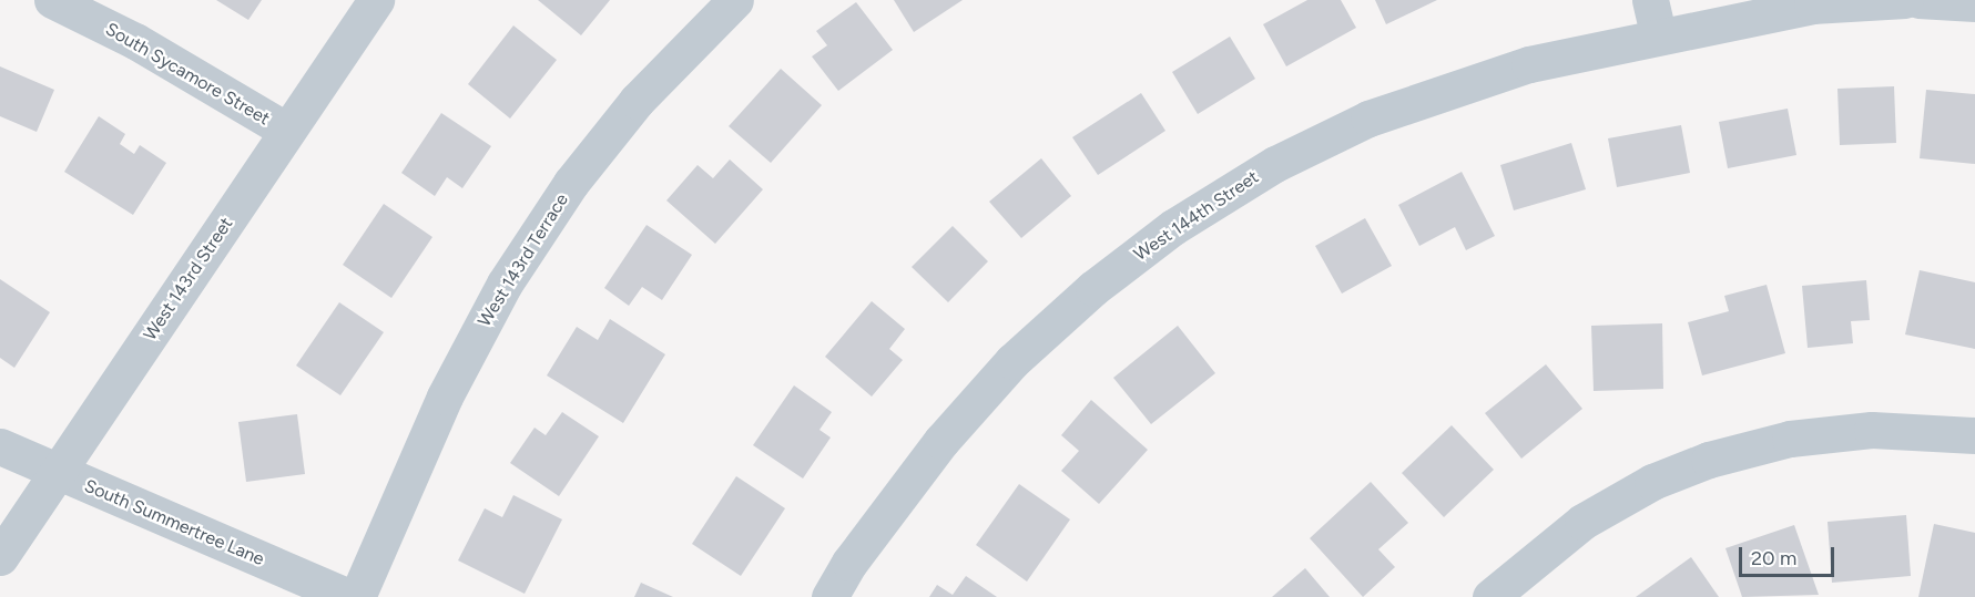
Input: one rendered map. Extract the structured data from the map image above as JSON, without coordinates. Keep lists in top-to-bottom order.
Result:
{
  "streets": {
    "street": [
      "South Sycamore Street",
      "West 144th Street",
      "West 143rd Terrace",
      "West 143rd Street",
      "South Summertree Lane"
    ]
  },
  "crossings": [
    ["South Sycamore Street", "West 143rd Street"],
    ["West 143rd Street", "South Summertree Lane"]
  ],
  "scale_bar": "20 m"
}
